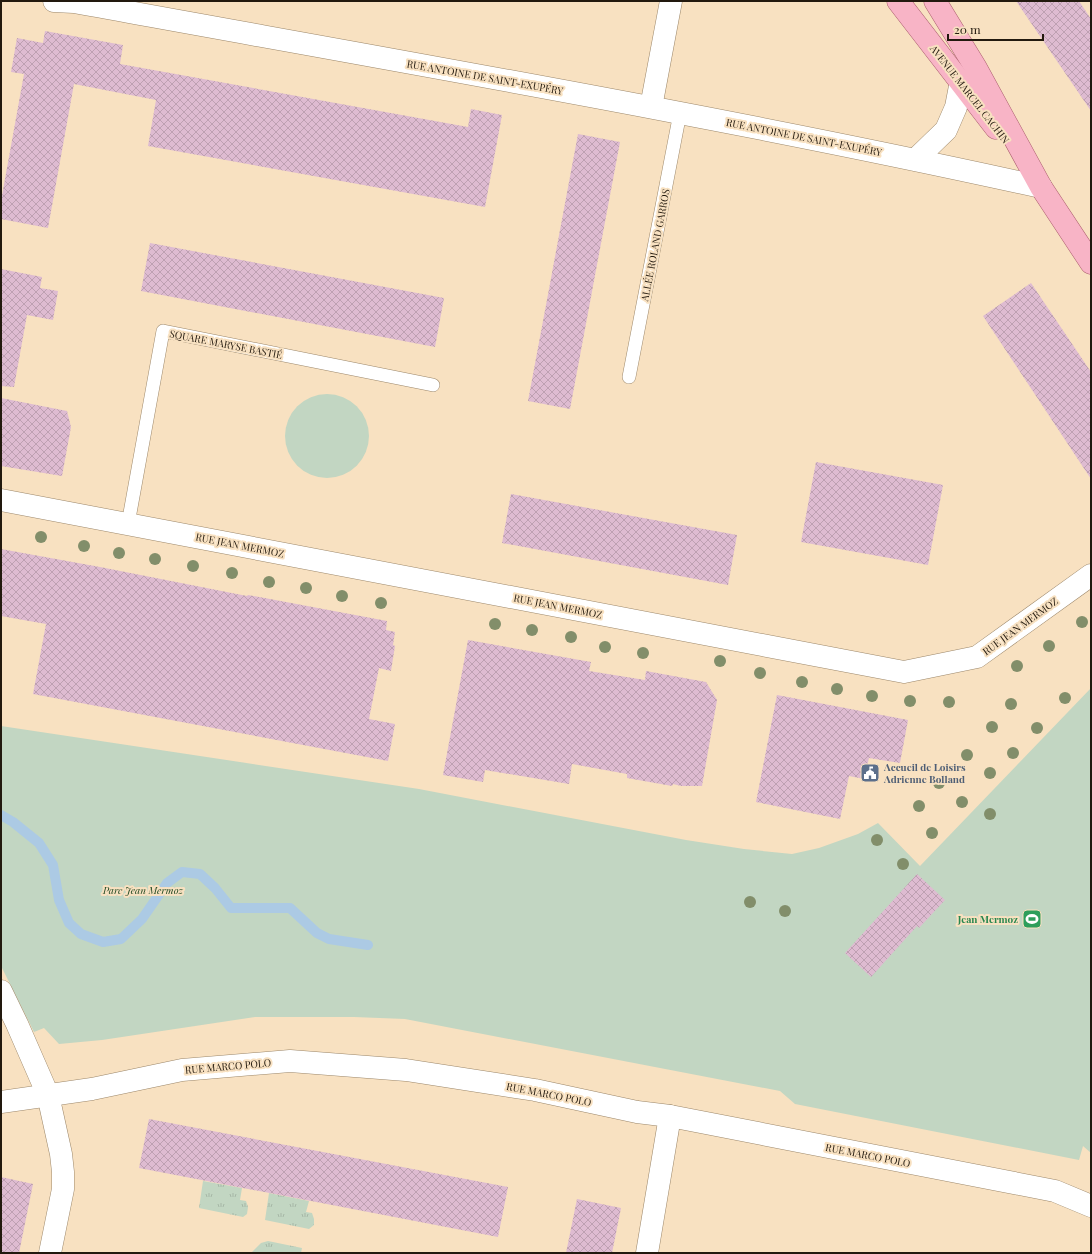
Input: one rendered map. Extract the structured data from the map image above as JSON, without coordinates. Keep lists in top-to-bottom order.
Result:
{
  "streets": {
    "main road": ["AVENUE MARCEL CACHIN"],
    "street": ["RUE ANTOINE DE SAINT-EXUPÉRY", "RUE JEAN MERMOZ", "RUE MARCO POLO"],
    "lane": ["ALLÉE ROLAND GARROS", "SQUARE MARYSE BASTIÉ"]
  },
  "crossings": [
    ["RUE ANTOINE DE SAINT-EXUPÉRY", "AVENUE MARCEL CACHIN"],
    ["RUE ANTOINE DE SAINT-EXUPÉRY", "ALLÉE ROLAND GARROS"],
    ["SQUARE MARYSE BASTIÉ", "RUE JEAN MERMOZ"]
  ],
  "parks": ["Parc Jean Mermoz"],
  "places": {
    "public building": ["Accueil de Loisirs Adrienne Bolland"],
    "sports": ["Jean Mermoz"]
  },
  "scale_bar": "20 m"
}
